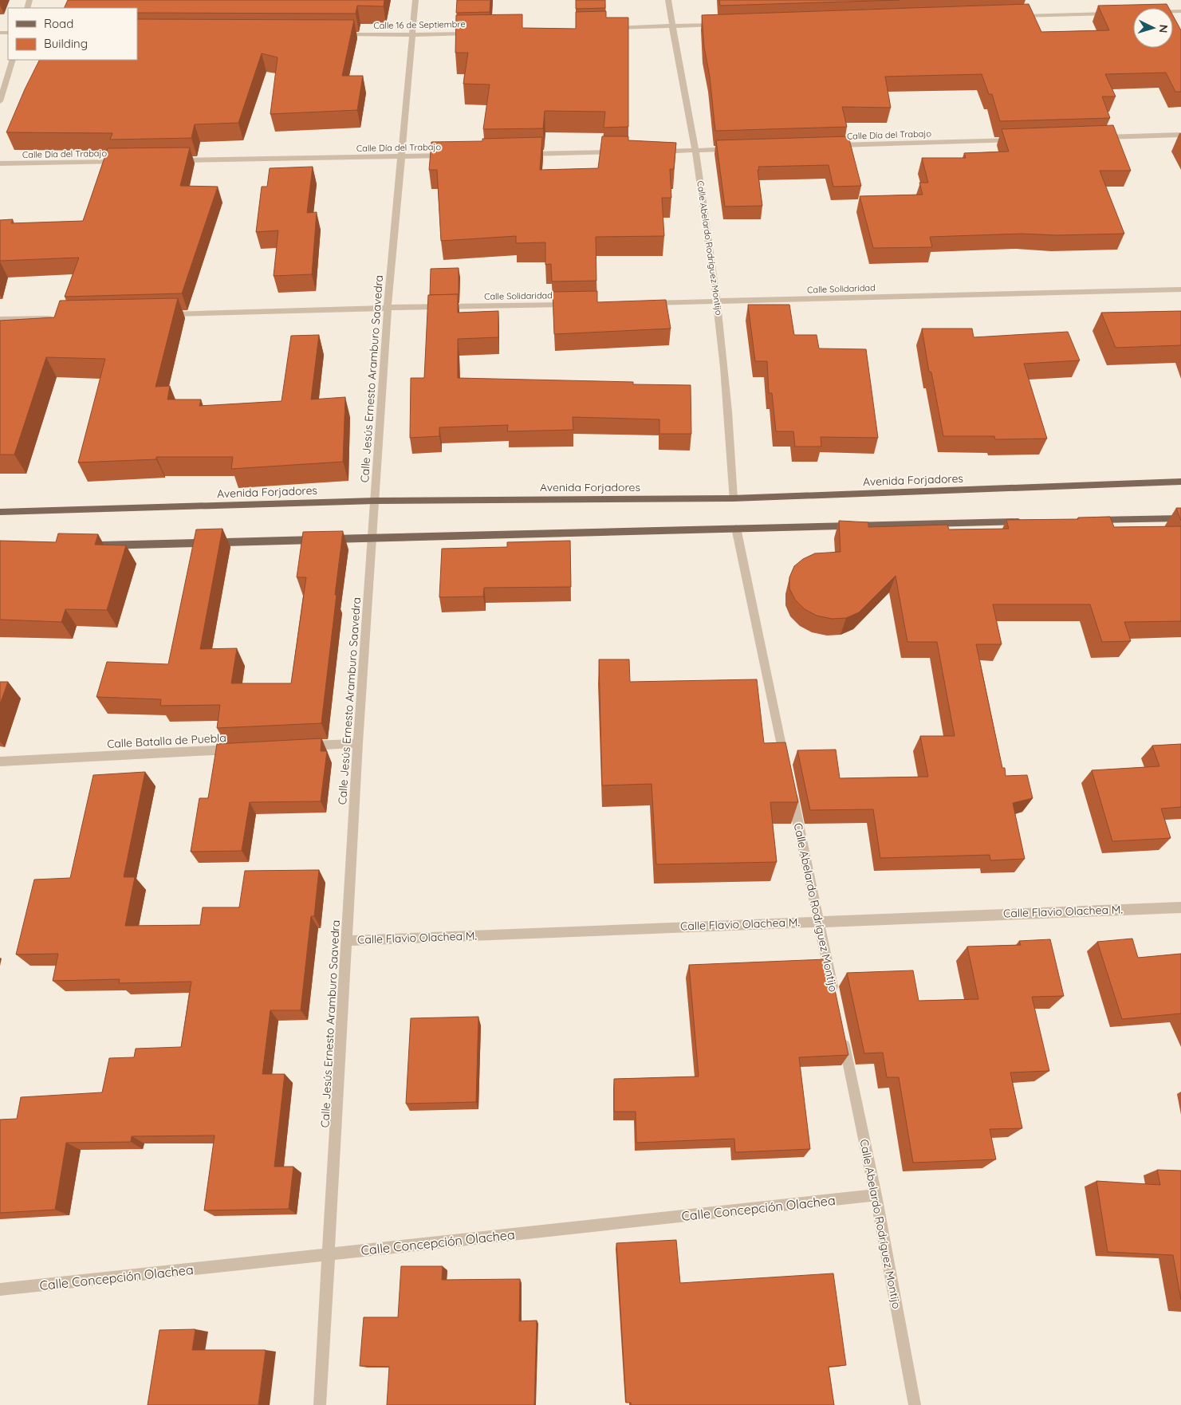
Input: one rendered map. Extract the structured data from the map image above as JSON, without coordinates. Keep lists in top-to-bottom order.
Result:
{
  "streets": {
    "main road": ["Avenida Forjadores"],
    "street": [
      "Calle 16 de Septiembre",
      "Calle Día del Trabajo",
      "Calle Abelardo Rodríguez Montijo",
      "Calle Solidaridad",
      "Calle Jesús Ernesto Aramburo Saavedra",
      "Calle Batalla de Puebla",
      "Calle Flavio Olachea M.",
      "Calle Concepción Olachea"
    ]
  },
  "crossings": [
    ["Calle 16 de Septiembre", "Calle Jesús Ernesto Aramburo Saavedra"],
    ["Calle Día del Trabajo", "Calle Jesús Ernesto Aramburo Saavedra"],
    ["Calle Abelardo Rodríguez Montijo", "Calle Solidaridad"],
    ["Calle Abelardo Rodríguez Montijo", "Avenida Forjadores"],
    ["Calle Abelardo Rodríguez Montijo", "Calle Flavio Olachea M."],
    ["Calle Abelardo Rodríguez Montijo", "Calle Concepción Olachea"],
    ["Calle Solidaridad", "Calle Jesús Ernesto Aramburo Saavedra"],
    ["Calle Jesús Ernesto Aramburo Saavedra", "Avenida Forjadores"],
    ["Calle Jesús Ernesto Aramburo Saavedra", "Calle Flavio Olachea M."],
    ["Calle Jesús Ernesto Aramburo Saavedra", "Calle Concepción Olachea"]
  ],
  "legend": ["Road", "Building"],
  "north": "right"
}
